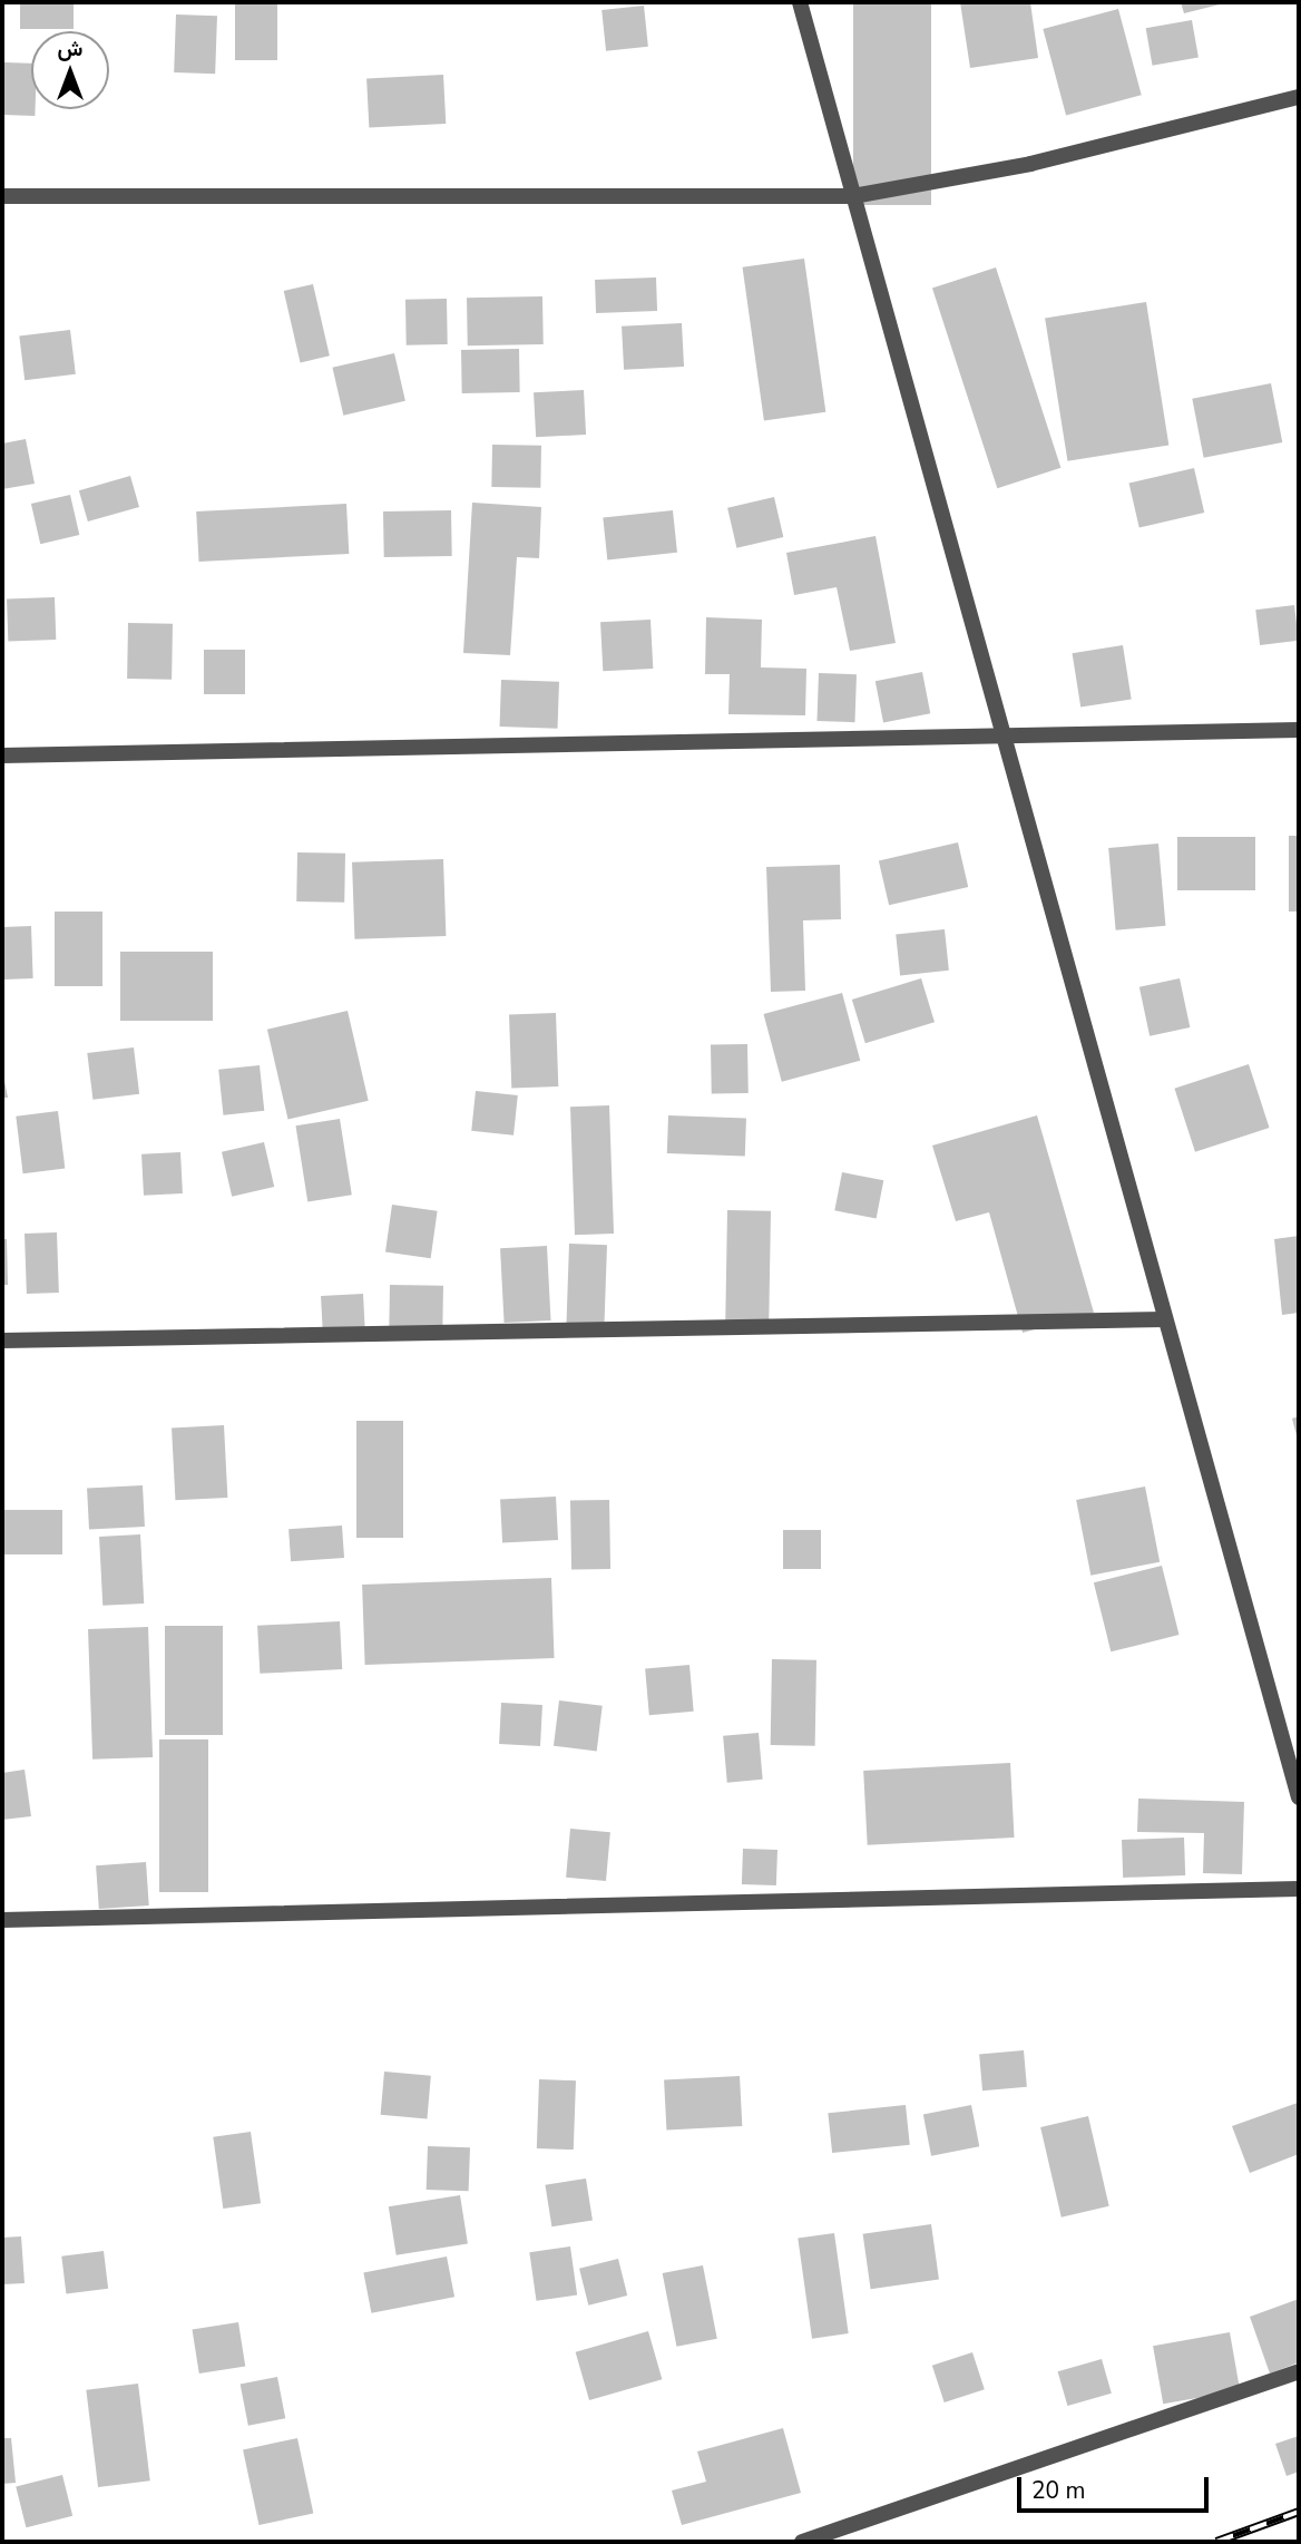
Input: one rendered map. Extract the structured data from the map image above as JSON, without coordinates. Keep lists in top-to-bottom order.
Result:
{
  "scale_bar": "20 m",
  "north": "top"
}
